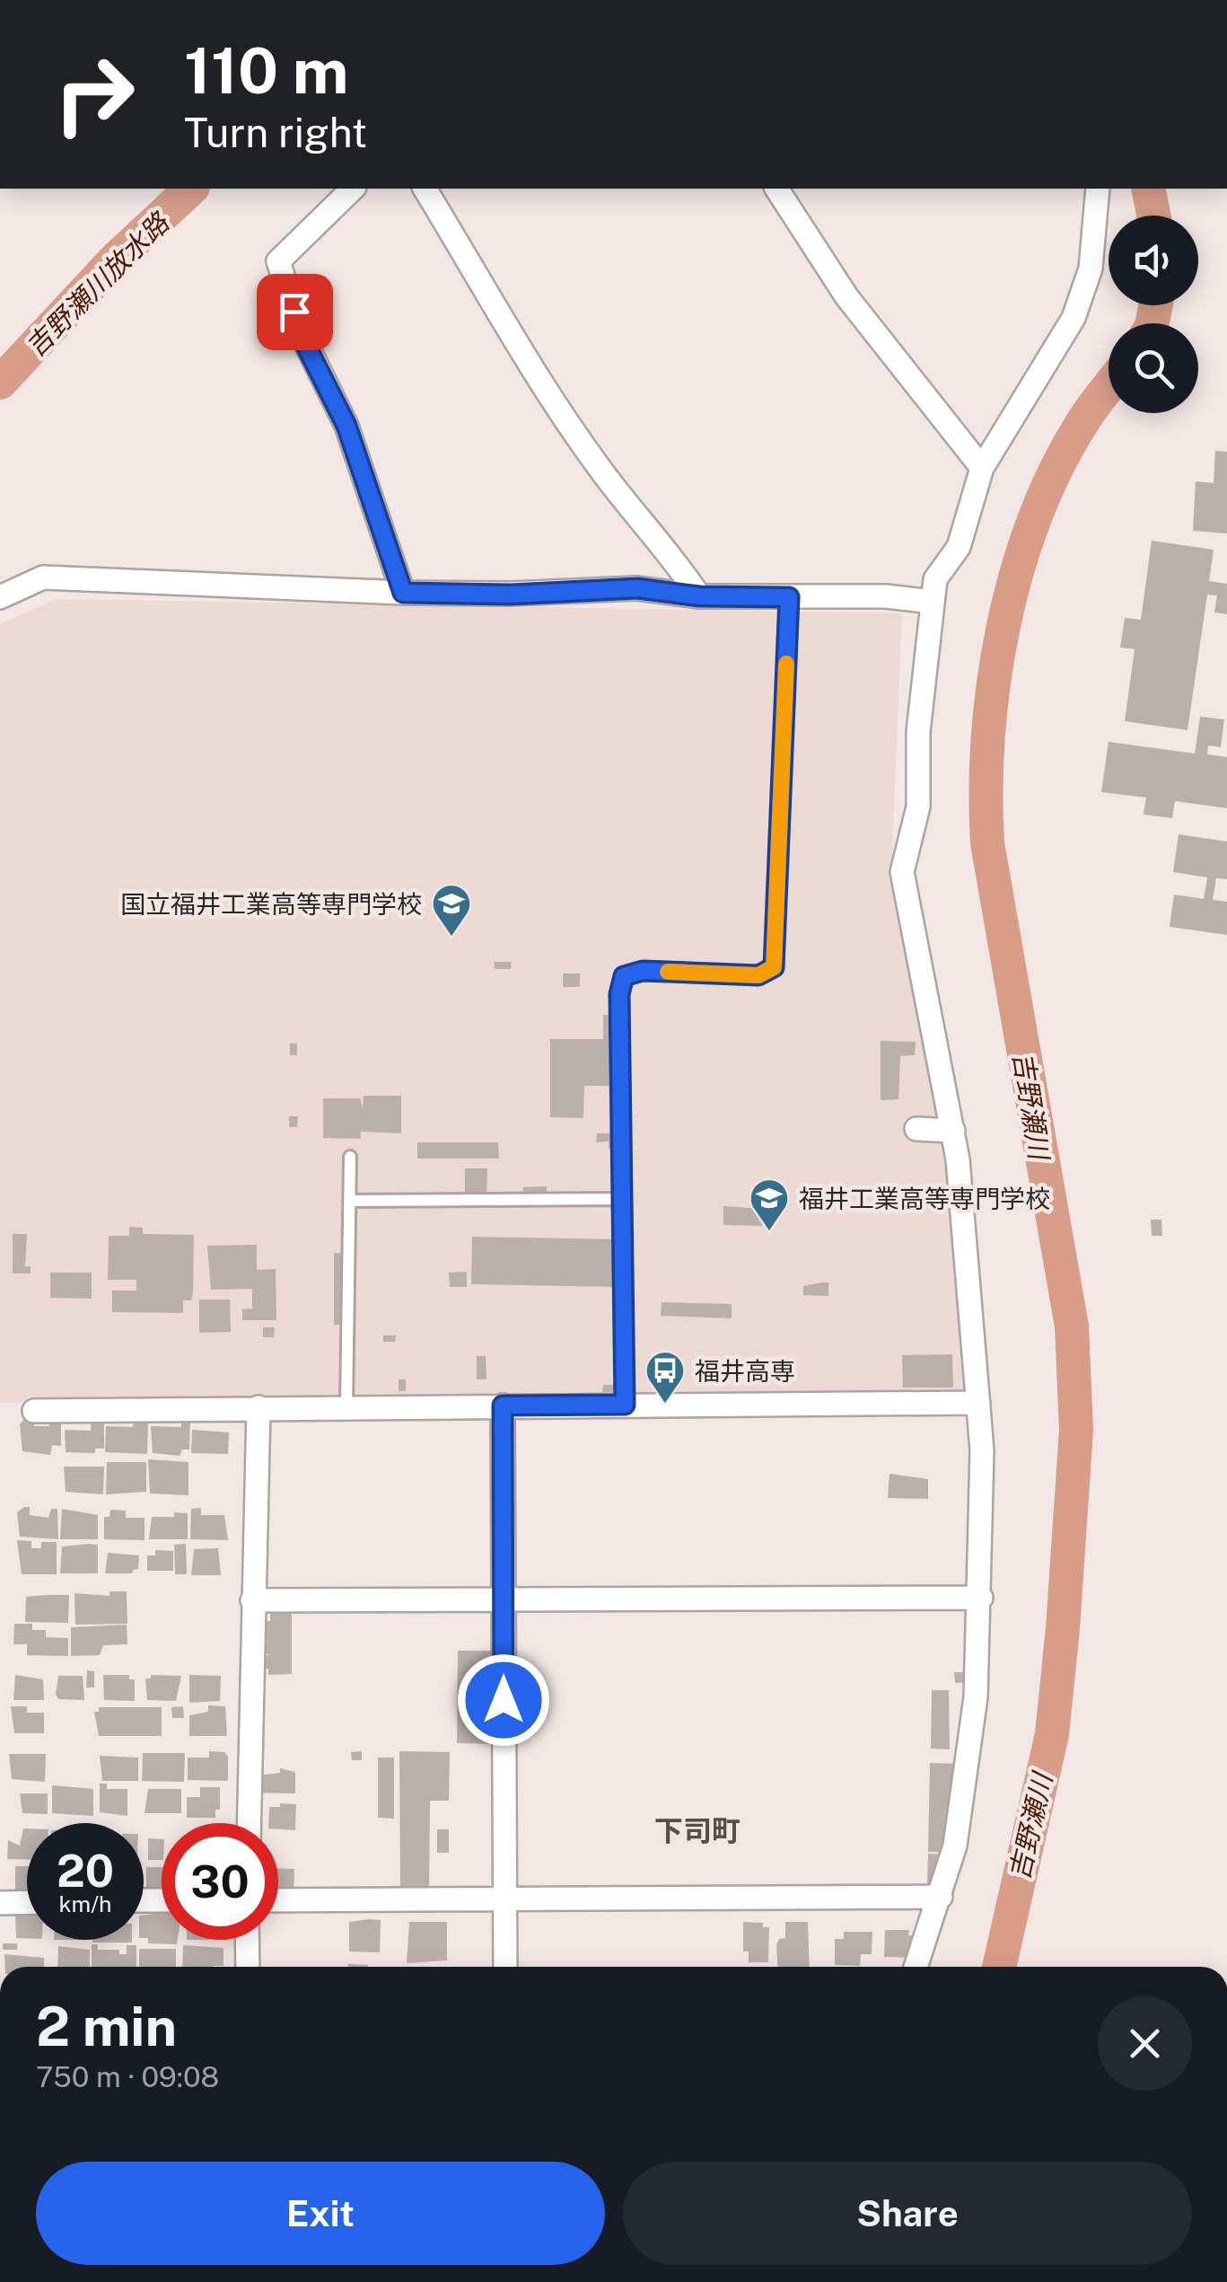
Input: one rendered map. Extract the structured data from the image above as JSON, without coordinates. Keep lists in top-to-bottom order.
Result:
{
  "districts": ["下司町"],
  "water": ["吉野瀬川放水路", "吉野瀬川"],
  "places": {
    "school or university": ["国立福井工業高等専門学校", "福井工業高等専門学校"],
    "bus stop": ["福井高専"]
  },
  "page": {
    "turn": ["110 m", "Turn right"],
    "speed": "20 km/h",
    "limit": "30",
    "heading": ["2 min", "750 m · 09:08"],
    "buttons": ["Exit", "Share"]
  }
}
